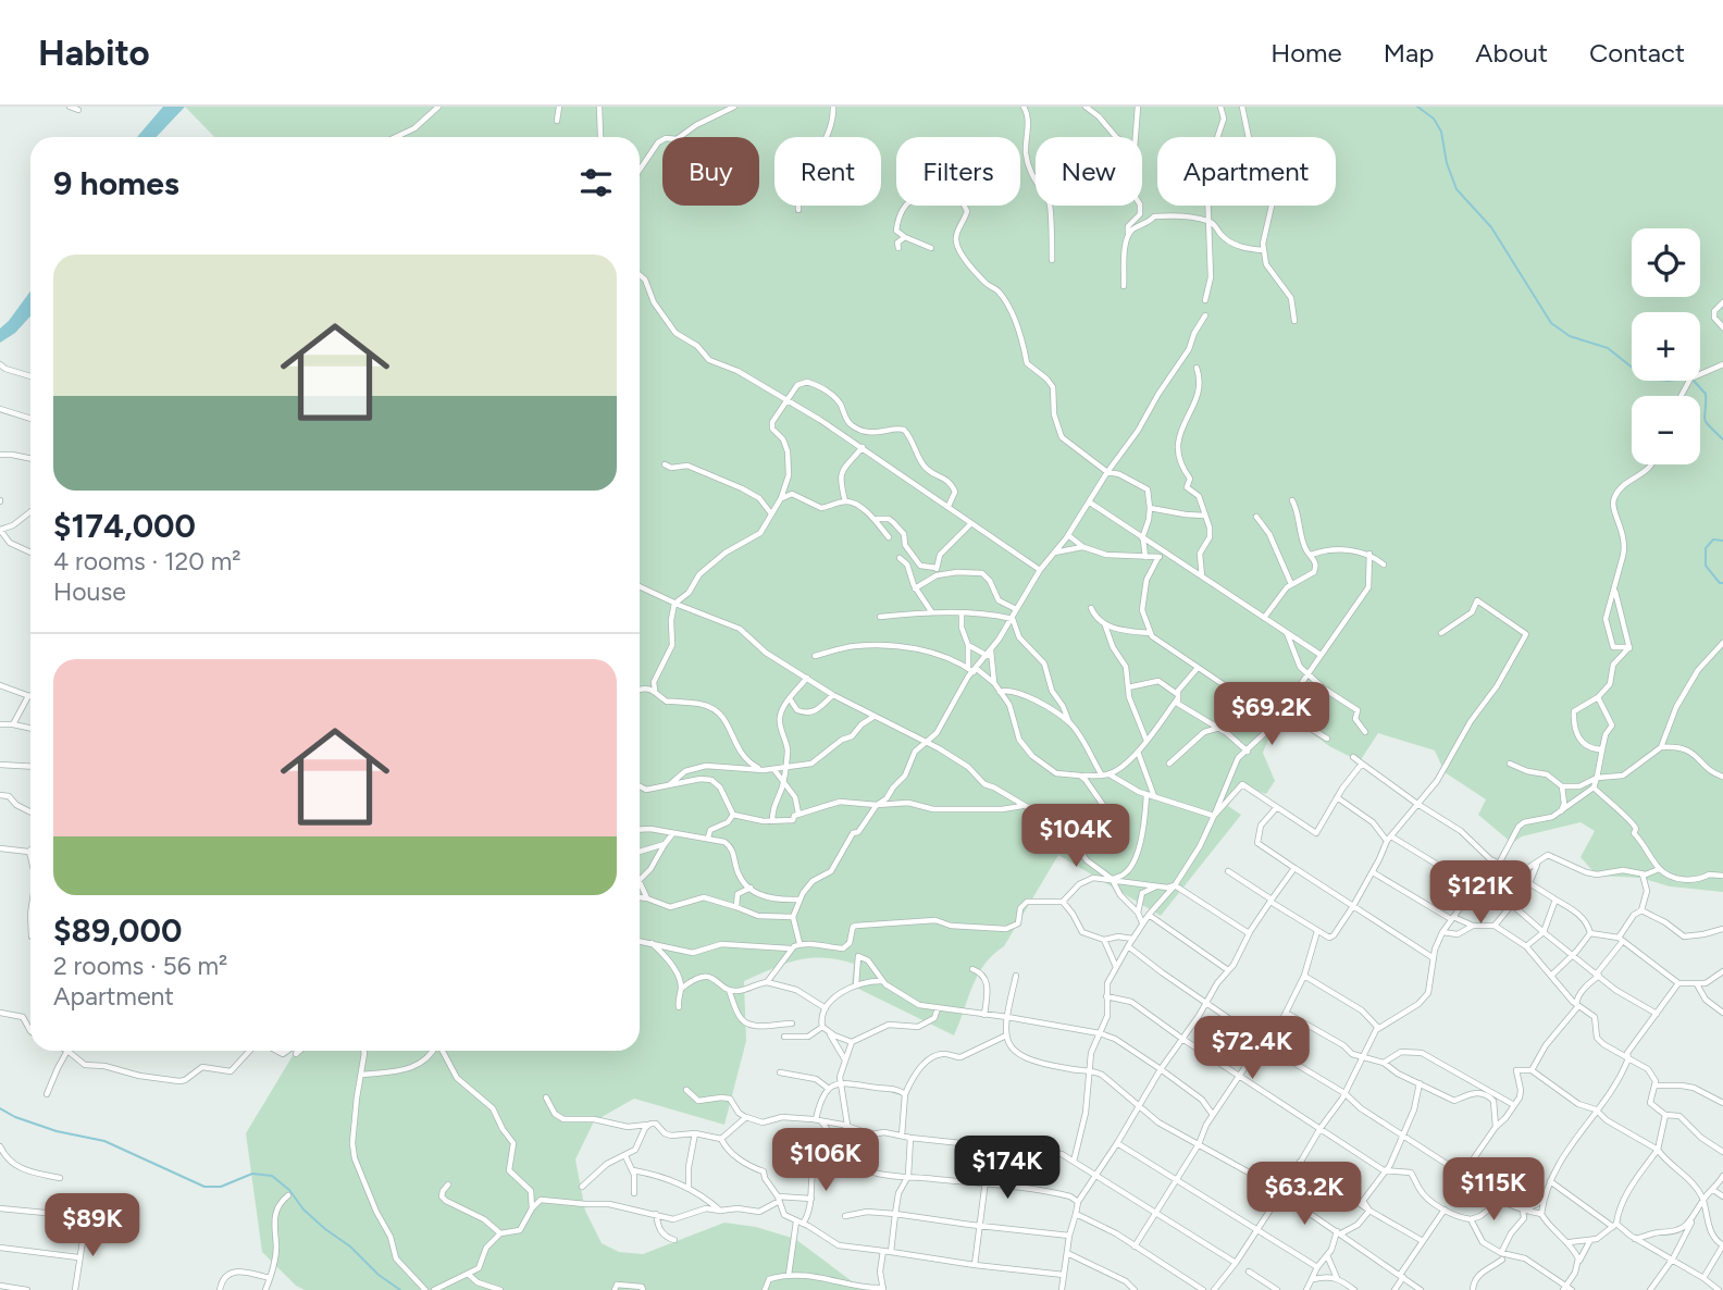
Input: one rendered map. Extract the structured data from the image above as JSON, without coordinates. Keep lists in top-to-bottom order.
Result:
{
  "page": {
    "header": "Habito",
    "nav": [
      "Home",
      "Map",
      "About",
      "Contact"
    ],
    "chip": [
      "Buy",
      "Rent",
      "Filters",
      "New",
      "Apartment"
    ],
    "heading": "9 homes",
    "map_buttons": ["+", "−"],
    "list": [
      {
        "name": "$174,000",
        "note": "4 rooms · 120 m² · House"
      },
      {
        "name": "$89,000",
        "note": "2 rooms · 56 m² · Apartment"
      }
    ],
    "price": [
      "$69.2K",
      "$104K",
      "$121K",
      "$72.4K",
      "$106K",
      "$174K",
      "$115K",
      "$63.2K",
      "$89K"
    ]
  }
}
